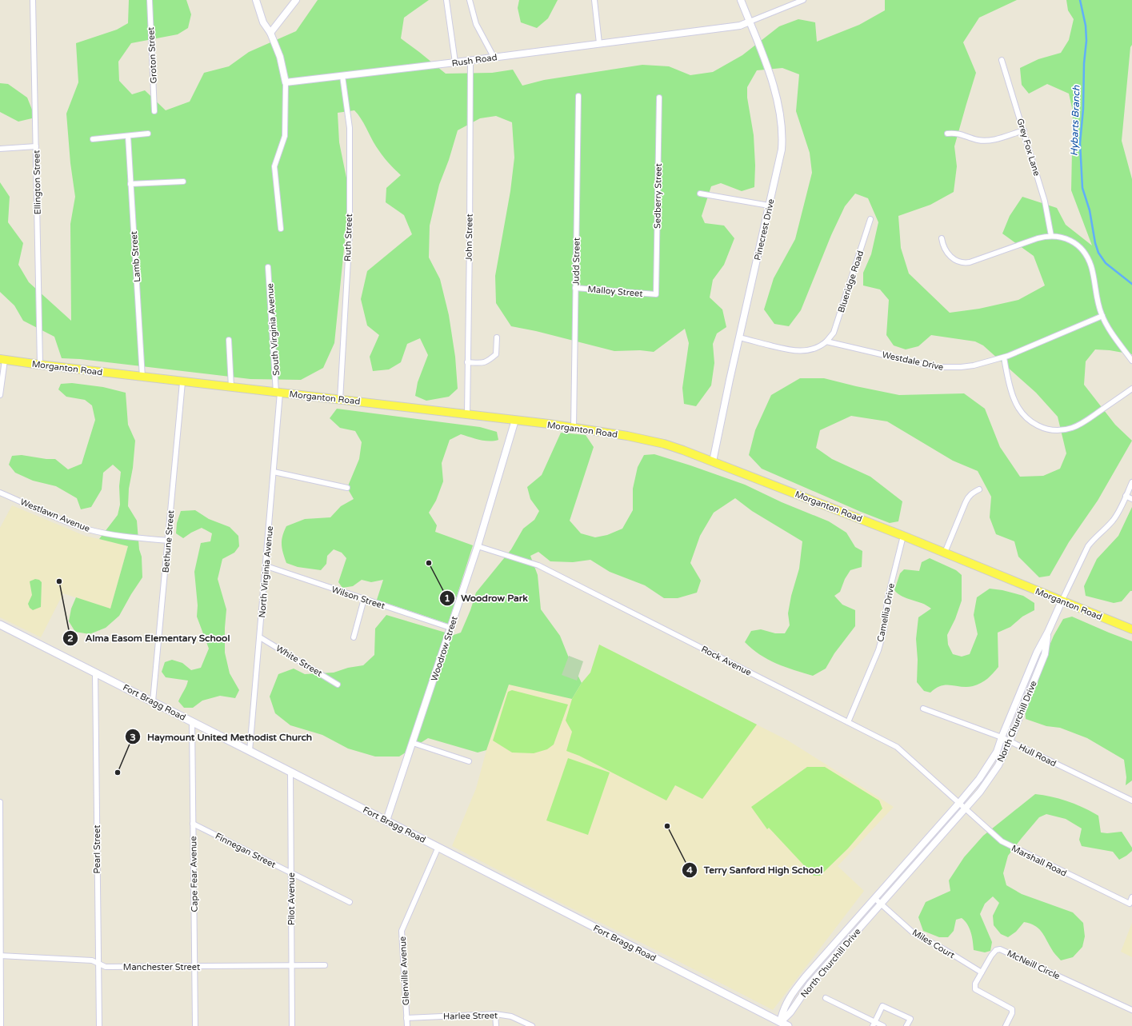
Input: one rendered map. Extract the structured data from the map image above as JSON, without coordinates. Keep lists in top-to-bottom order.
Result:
{
  "streets": {
    "main road": ["Morganton Road", "Fort Bragg Road"],
    "street": [
      "Groton Street",
      "Rush Road",
      "Grey Fox Lane",
      "Ellington Street",
      "Sedberry Street",
      "Pinecrest Drive",
      "Ruth Street",
      "John Street",
      "Lamb Street",
      "Judd Street",
      "Blueridge Road",
      "Malloy Street",
      "South Virginia Avenue",
      "Westdale Drive",
      "Westlawn Avenue",
      "Bethune Street",
      "North Virginia Avenue",
      "Wilson Street",
      "Camellia Drive",
      "Woodrow Street",
      "White Street",
      "Rock Avenue",
      "North Churchill Drive",
      "Hull Road",
      "Pearl Street",
      "Finnegan Street",
      "Marshall Road",
      "Cape Fear Avenue",
      "Pilot Avenue",
      "Miles Court",
      "McNeill Circle",
      "Manchester Street",
      "Glenville Avenue",
      "Harlee Street"
    ]
  },
  "crossings": [
    ["Rush Road", "Pinecrest Drive"],
    ["Rush Road", "Ruth Street"],
    ["Rush Road", "John Street"],
    ["Ellington Street", "Morganton Road"],
    ["Sedberry Street", "Malloy Street"],
    ["Pinecrest Drive", "Morganton Road"],
    ["Ruth Street", "Morganton Road"],
    ["John Street", "Morganton Road"],
    ["Lamb Street", "Morganton Road"],
    ["Judd Street", "Malloy Street"],
    ["Judd Street", "Morganton Road"],
    ["Blueridge Road", "Westdale Drive"],
    ["South Virginia Avenue", "Morganton Road"],
    ["South Virginia Avenue", "North Virginia Avenue"],
    ["Morganton Road", "Bethune Street"],
    ["Morganton Road", "North Virginia Avenue"],
    ["Morganton Road", "Camellia Drive"],
    ["Morganton Road", "Woodrow Street"],
    ["Morganton Road", "North Churchill Drive"],
    ["Westlawn Avenue", "Bethune Street"],
    ["Bethune Street", "Fort Bragg Road"],
    ["North Virginia Avenue", "Wilson Street"],
    ["North Virginia Avenue", "White Street"],
    ["North Virginia Avenue", "Fort Bragg Road"],
    ["Wilson Street", "Woodrow Street"],
    ["Camellia Drive", "Rock Avenue"],
    ["Woodrow Street", "Rock Avenue"],
    ["Woodrow Street", "Fort Bragg Road"],
    ["Rock Avenue", "North Churchill Drive"],
    ["Rock Avenue", "Marshall Road"],
    ["Fort Bragg Road", "North Churchill Drive"],
    ["Fort Bragg Road", "Pearl Street"],
    ["Fort Bragg Road", "Cape Fear Avenue"],
    ["Fort Bragg Road", "Pilot Avenue"],
    ["Fort Bragg Road", "Glenville Avenue"],
    ["North Churchill Drive", "Hull Road"],
    ["North Churchill Drive", "Marshall Road"],
    ["North Churchill Drive", "Miles Court"],
    ["Pearl Street", "Manchester Street"],
    ["Finnegan Street", "Cape Fear Avenue"],
    ["Finnegan Street", "Pilot Avenue"],
    ["Cape Fear Avenue", "Manchester Street"],
    ["Pilot Avenue", "Manchester Street"],
    ["Miles Court", "McNeill Circle"],
    ["Glenville Avenue", "Harlee Street"]
  ],
  "water": ["Hybarts Branch"],
  "places": [
    "Woodrow Park",
    "Alma Easom Elementary School",
    "Haymount United Methodist Church",
    "Terry Sanford High School"
  ]
}
